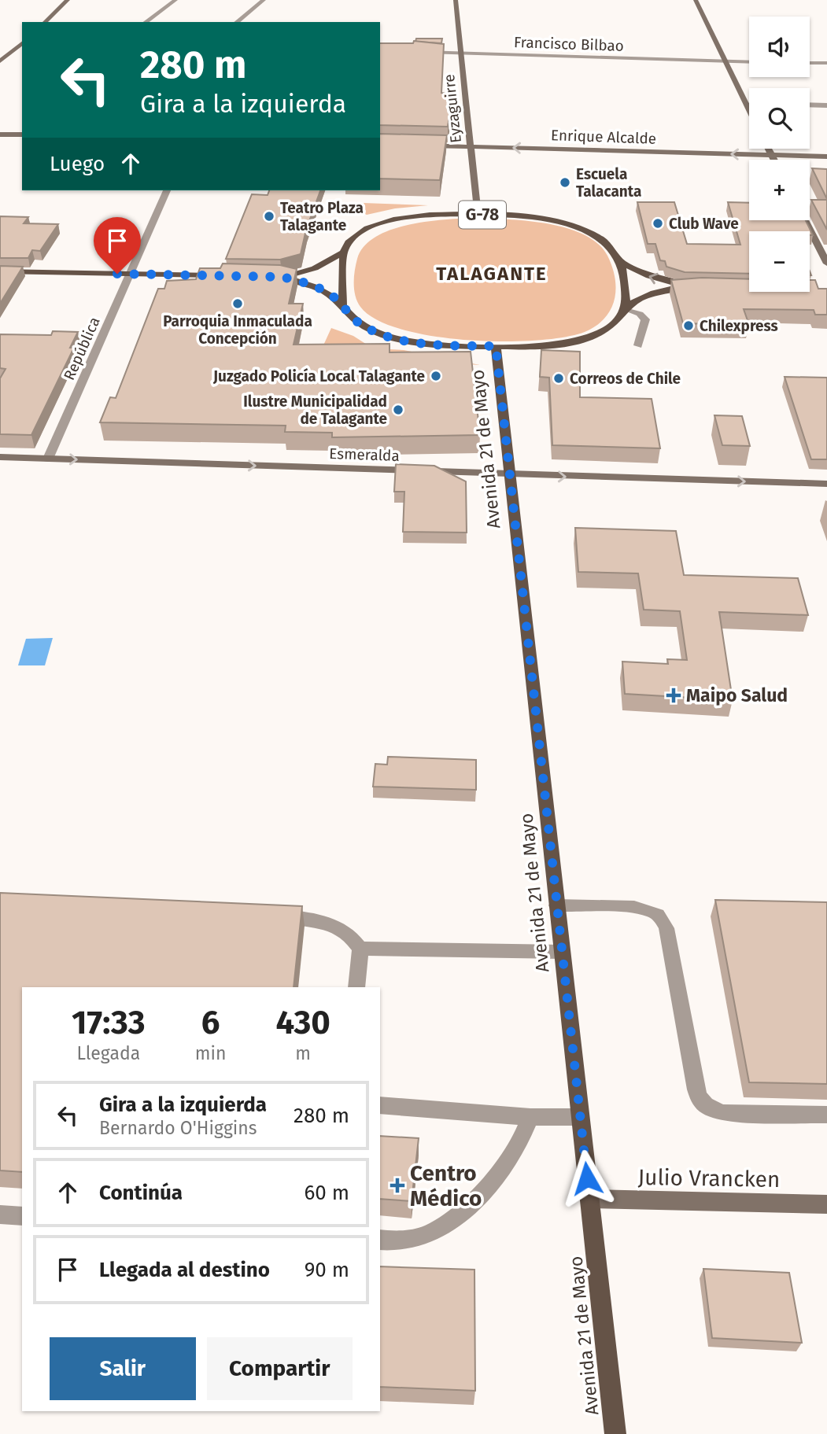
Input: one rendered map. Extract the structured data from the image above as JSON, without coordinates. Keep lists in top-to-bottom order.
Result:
{
  "streets": {
    "main road": ["G-78", "Avenida 21 de Mayo"],
    "street": [
      "Francisco Bilbao",
      "Eyzaguirre",
      "Enrique Alcalde",
      "República",
      "Esmeralda",
      "Julio Vrancken"
    ]
  },
  "crossings": [
    ["Francisco Bilbao", "Eyzaguirre"],
    ["Eyzaguirre", "Enrique Alcalde"],
    ["Eyzaguirre", "G-78"],
    ["G-78", "Avenida 21 de Mayo"],
    ["República", "Esmeralda"],
    ["Avenida 21 de Mayo", "Esmeralda"],
    ["Avenida 21 de Mayo", "Julio Vrancken"]
  ],
  "one_way": ["Enrique Alcalde", "Esmeralda"],
  "districts": ["TALAGANTE"],
  "places": {
    "other": [
      "Escuela Talacanta",
      "Teatro Plaza Talagante",
      "Club Wave",
      "Parroquia Inmaculada Concepción",
      "Chilexpress",
      "Juzgado Policía Local Talagante",
      "Correos de Chile",
      "Ilustre Municipalidad de Talagante"
    ],
    "health": ["Maipo Salud", "Centro Médico"]
  },
  "page": {
    "map_buttons": ["+", "−"],
    "turn": ["280 m", "Gira a la izquierda"],
    "then": "Luego",
    "eta": [
      "17:33",
      "Llegada",
      "6",
      "min",
      "430",
      "m"
    ],
    "list": [
      {
        "name": "Gira a la izquierda",
        "note": "Bernardo O'Higgins",
        "value": "280 m"
      },
      {
        "name": "Continúa",
        "value": "60 m"
      },
      {
        "name": "Llegada al destino",
        "value": "90 m"
      }
    ],
    "buttons": ["Salir", "Compartir"]
  }
}
